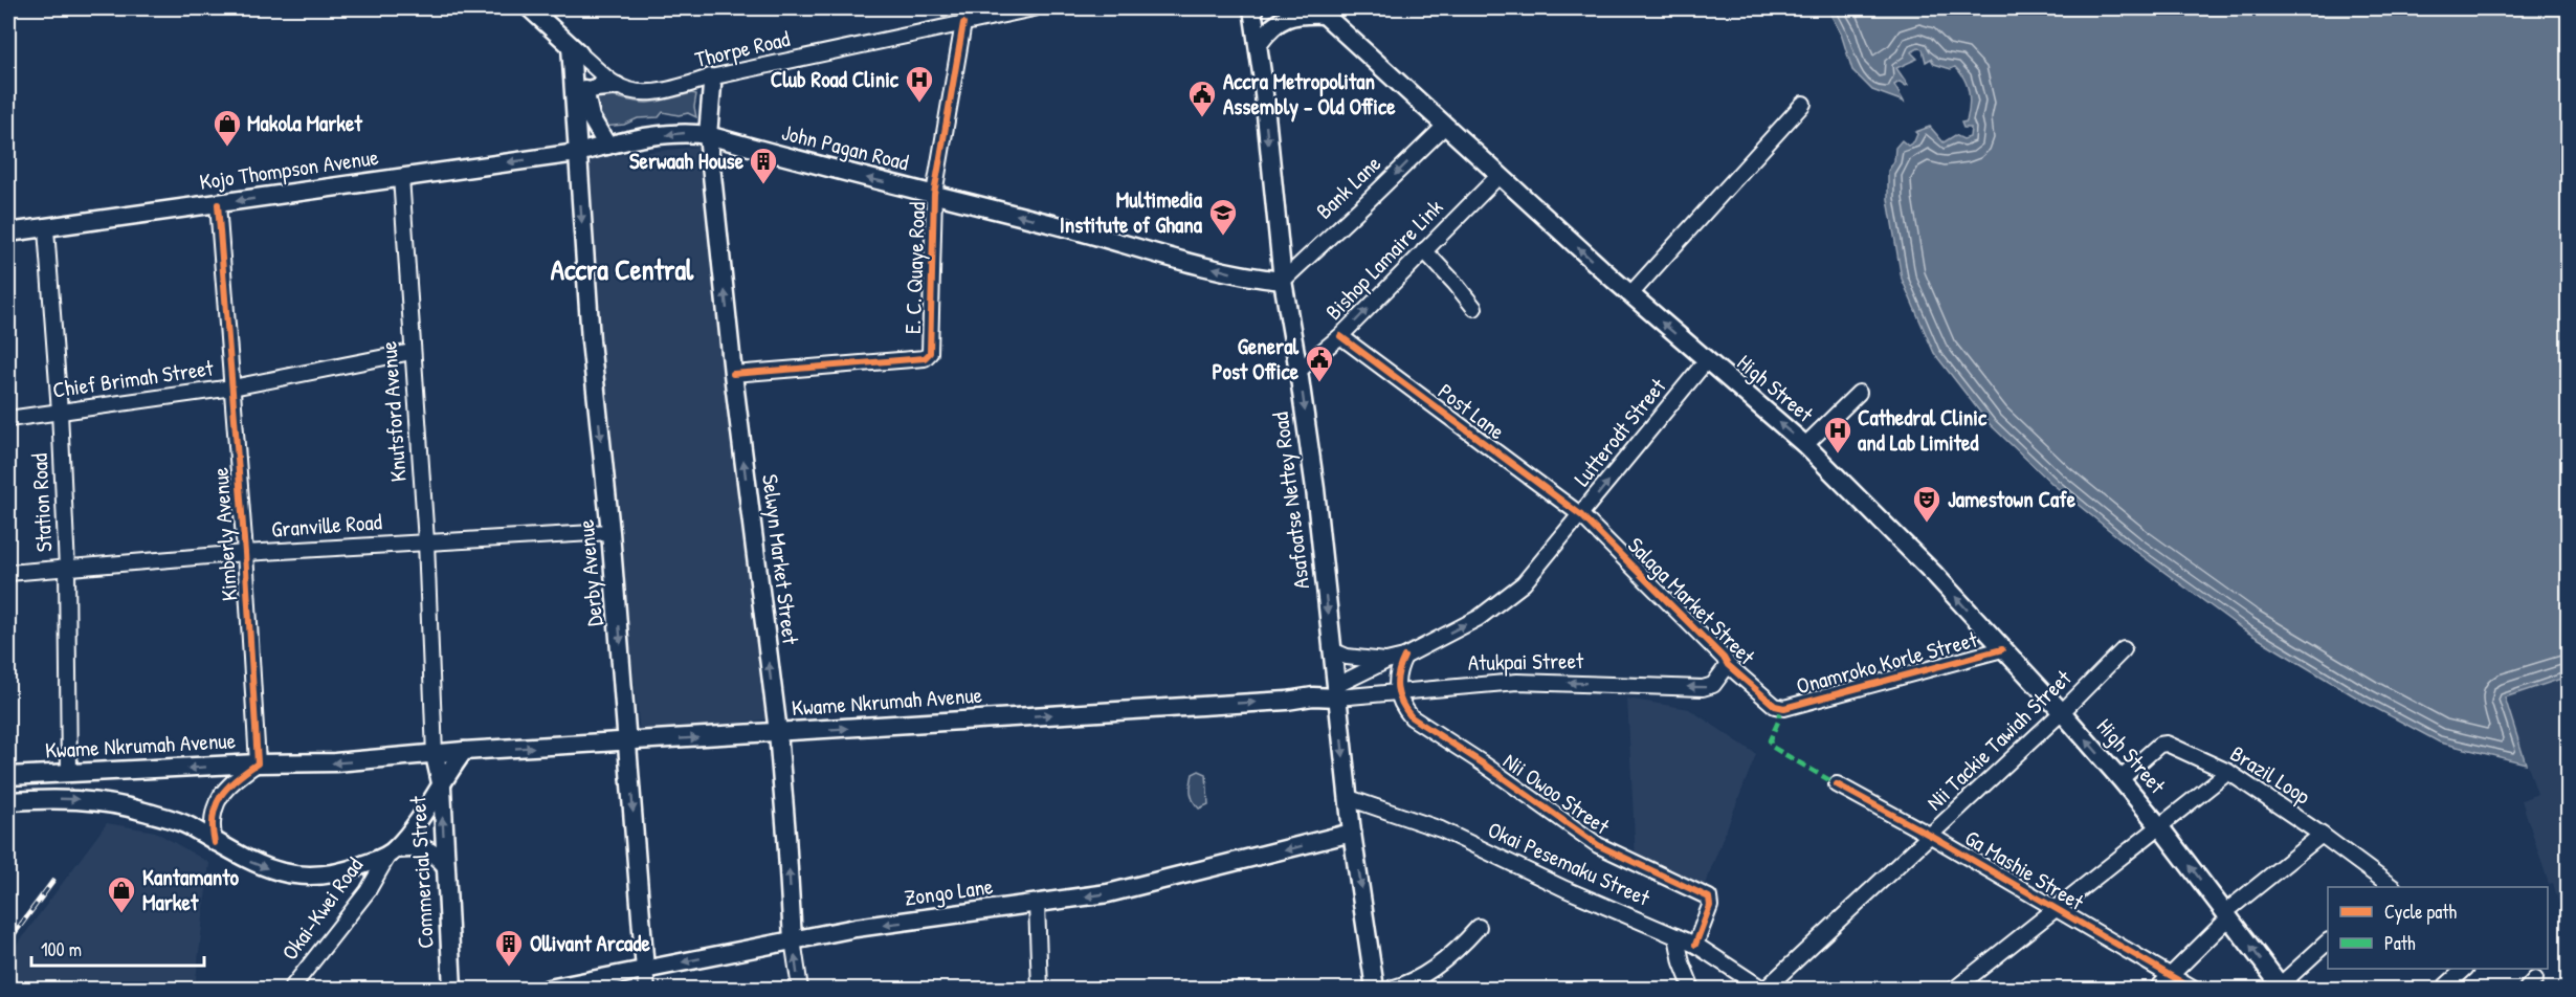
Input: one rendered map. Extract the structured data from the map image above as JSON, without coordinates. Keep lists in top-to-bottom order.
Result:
{
  "streets": {
    "main road": [
      "John Pagan Road",
      "Kojo Thompson Avenue",
      "High Street",
      "Asafoatse Nettey Road",
      "Selwyn Market Street",
      "Derby Avenue",
      "Atukpai Street",
      "Kwame Nkrumah Avenue",
      "Commercial Street",
      "Zongo Lane"
    ],
    "street": [
      "Thorpe Road",
      "Bank Lane",
      "Bishop Lamaire Link",
      "E. C. Quaye Road",
      "Chief Brimah Street",
      "Knutsford Avenue",
      "Post Lane",
      "Lutterodt Street",
      "Station Road",
      "Granville Road",
      "Kimberly Avenue",
      "Salaga Market Street",
      "Onamroko Korle Street",
      "Nii Tackie Tawiah Street",
      "Brazil Loop",
      "Nii Owoo Street",
      "Okai Pesemaku Street",
      "Ga Mashie Street",
      "Okai-Kwei Road"
    ]
  },
  "crossings": [
    ["Thorpe Road", "E. C. Quaye Road"],
    ["Thorpe Road", "Selwyn Market Street"],
    ["Thorpe Road", "Derby Avenue"],
    ["John Pagan Road", "Kojo Thompson Avenue"],
    ["John Pagan Road", "Bank Lane"],
    ["John Pagan Road", "E. C. Quaye Road"],
    ["John Pagan Road", "Asafoatse Nettey Road"],
    ["John Pagan Road", "Selwyn Market Street"],
    ["John Pagan Road", "Derby Avenue"],
    ["Kojo Thompson Avenue", "Knutsford Avenue"],
    ["Kojo Thompson Avenue", "Station Road"],
    ["Kojo Thompson Avenue", "Kimberly Avenue"],
    ["Kojo Thompson Avenue", "Derby Avenue"],
    ["Bank Lane", "High Street"],
    ["Bank Lane", "Asafoatse Nettey Road"],
    ["Bishop Lamaire Link", "High Street"],
    ["Bishop Lamaire Link", "Post Lane"],
    ["Bishop Lamaire Link", "Asafoatse Nettey Road"],
    ["E. C. Quaye Road", "Selwyn Market Street"],
    ["Chief Brimah Street", "Knutsford Avenue"],
    ["Chief Brimah Street", "Station Road"],
    ["Chief Brimah Street", "Kimberly Avenue"],
    ["High Street", "Lutterodt Street"],
    ["High Street", "Onamroko Korle Street"],
    ["High Street", "Nii Tackie Tawiah Street"],
    ["High Street", "Brazil Loop"],
    ["Knutsford Avenue", "Granville Road"],
    ["Knutsford Avenue", "Kwame Nkrumah Avenue"],
    ["Knutsford Avenue", "Commercial Street"],
    ["Post Lane", "Lutterodt Street"],
    ["Post Lane", "Salaga Market Street"],
    ["Lutterodt Street", "Salaga Market Street"],
    ["Asafoatse Nettey Road", "Atukpai Street"],
    ["Asafoatse Nettey Road", "Okai Pesemaku Street"],
    ["Asafoatse Nettey Road", "Zongo Lane"],
    ["Station Road", "Granville Road"],
    ["Station Road", "Kwame Nkrumah Avenue"],
    ["Granville Road", "Kimberly Avenue"],
    ["Granville Road", "Derby Avenue"],
    ["Kimberly Avenue", "Kwame Nkrumah Avenue"],
    ["Selwyn Market Street", "Kwame Nkrumah Avenue"],
    ["Selwyn Market Street", "Zongo Lane"],
    ["Derby Avenue", "Kwame Nkrumah Avenue"],
    ["Derby Avenue", "Zongo Lane"],
    ["Salaga Market Street", "Atukpai Street"],
    ["Salaga Market Street", "Onamroko Korle Street"],
    ["Atukpai Street", "Kwame Nkrumah Avenue"],
    ["Atukpai Street", "Nii Owoo Street"],
    ["Kwame Nkrumah Avenue", "Commercial Street"],
    ["Nii Tackie Tawiah Street", "Okai Pesemaku Street"],
    ["Nii Tackie Tawiah Street", "Ga Mashie Street"],
    ["Nii Owoo Street", "Okai Pesemaku Street"]
  ],
  "one_way": [
    "John Pagan Road",
    "Kojo Thompson Avenue",
    "Bank Lane",
    "Bishop Lamaire Link",
    "High Street",
    "Lutterodt Street",
    "Asafoatse Nettey Road",
    "Selwyn Market Street",
    "Derby Avenue",
    "Atukpai Street",
    "Zongo Lane"
  ],
  "districts": ["Accra Central"],
  "places": {
    "hospital": ["Club Road Clinic", "Cathedral Clinic and Lab Limited"],
    "public building": ["Accra Metropolitan Assembly - Old Office", "General Post Office"],
    "shop": ["Makola Market", "Kantamanto Market"],
    "building": ["Serwaah House", "Ollivant Arcade"],
    "school or university": ["Multimedia Institute of Ghana"],
    "theatre": ["Jamestown Cafe"]
  },
  "legend": ["Cycle path", "Path"],
  "scale_bar": "100 m"
}
